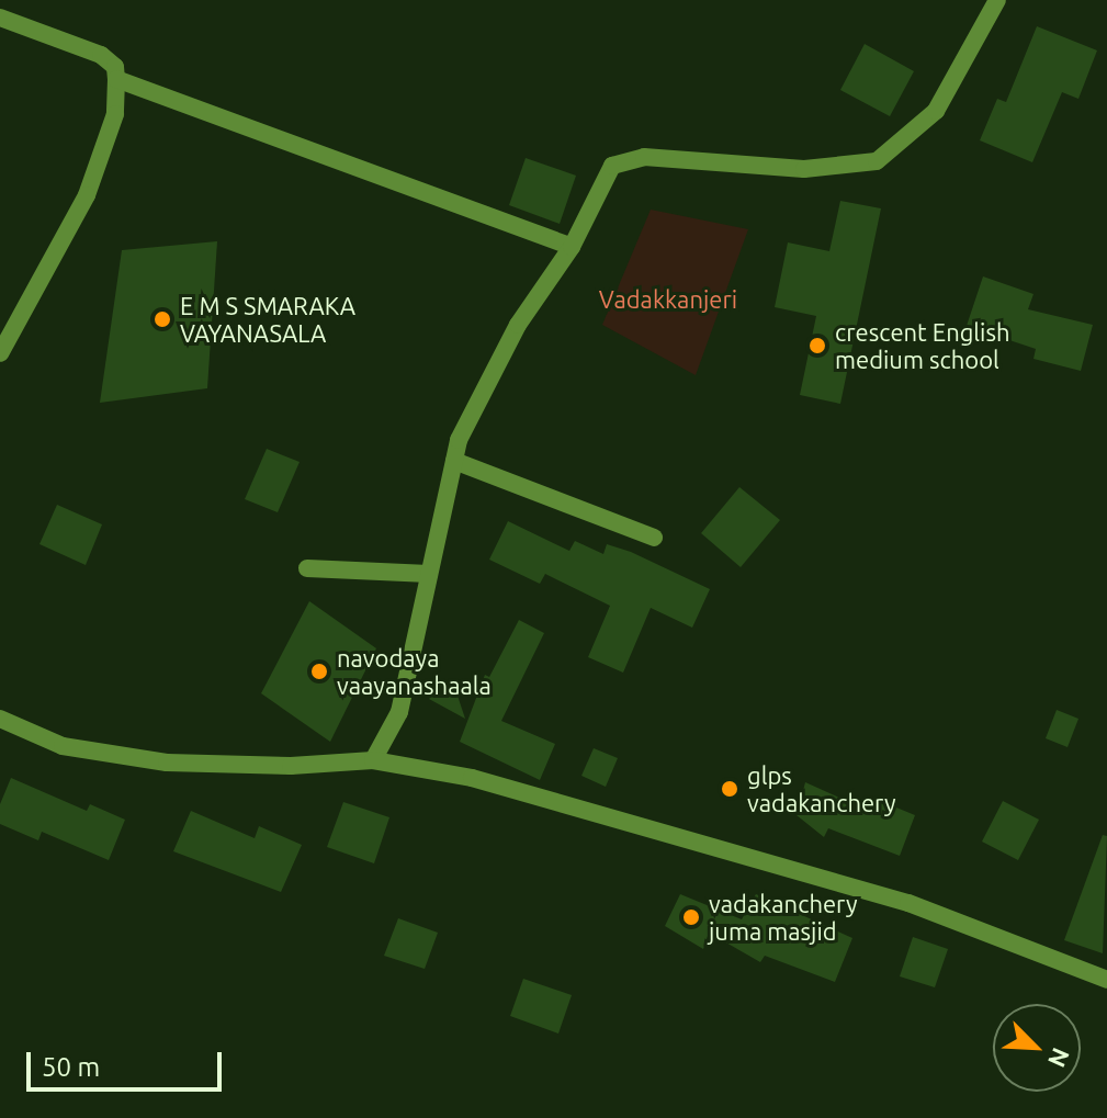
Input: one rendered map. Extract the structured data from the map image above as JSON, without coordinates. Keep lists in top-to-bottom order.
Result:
{
  "parks": ["Vadakkanjeri"],
  "places": [
    "E M S SMARAKA VAYANASALA",
    "crescent English medium school",
    "navodaya vaayanashaala",
    "glps vadakanchery",
    "vadakanchery juma masjid"
  ],
  "scale_bar": "50 m",
  "north": "bottom right"
}
